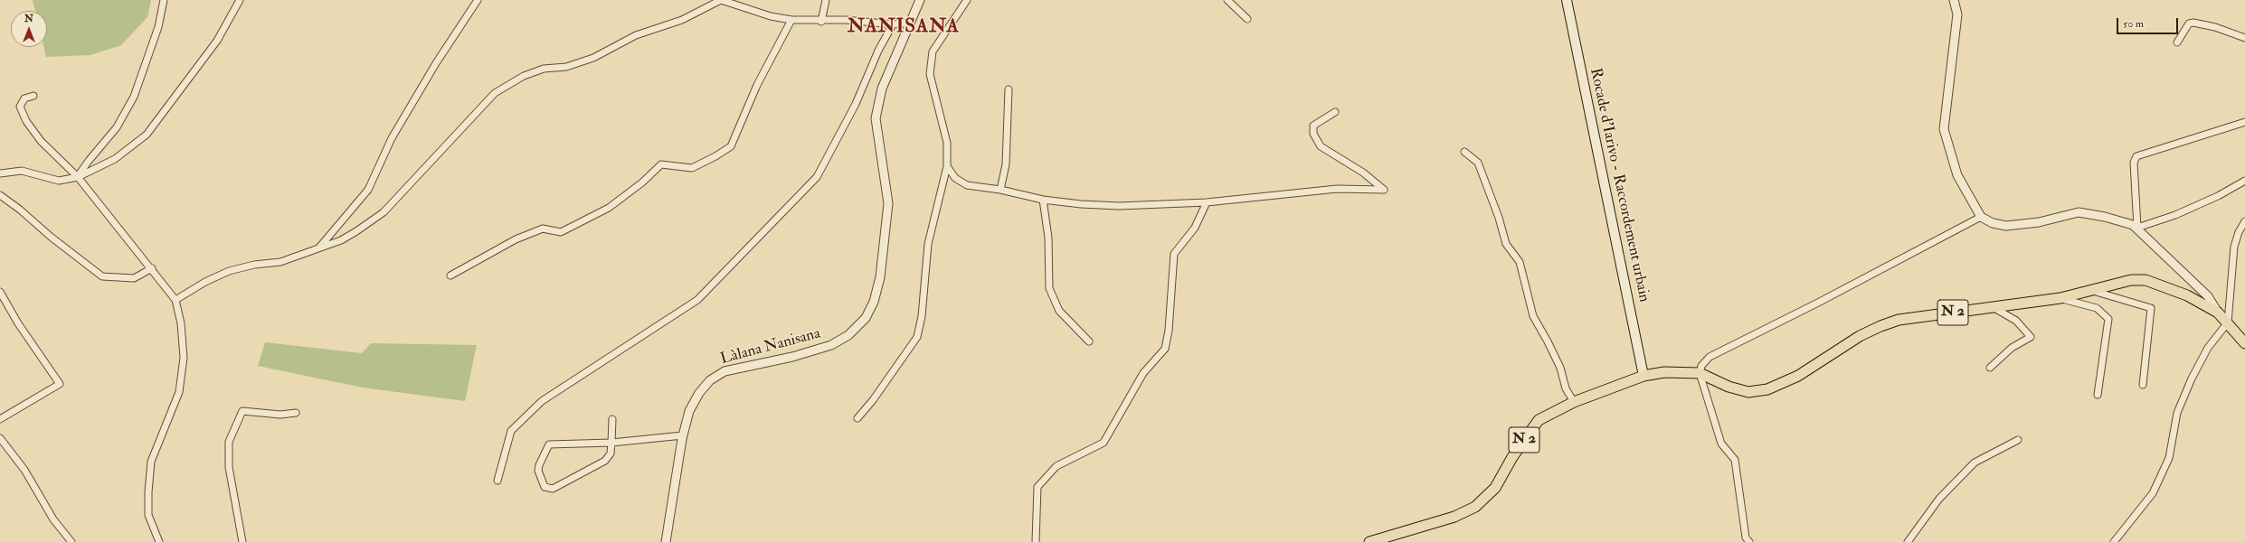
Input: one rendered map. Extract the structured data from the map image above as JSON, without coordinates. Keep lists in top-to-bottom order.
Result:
{
  "streets": {
    "main road": ["Rocade d'Iarivo - Raccordement urbain", "N 2"],
    "street": ["Làlana Nanisana"]
  },
  "crossings": [
    ["Rocade d'Iarivo - Raccordement urbain", "N 2"]
  ],
  "districts": ["NANISANA"],
  "scale_bar": "50 m",
  "north": "top"
}
